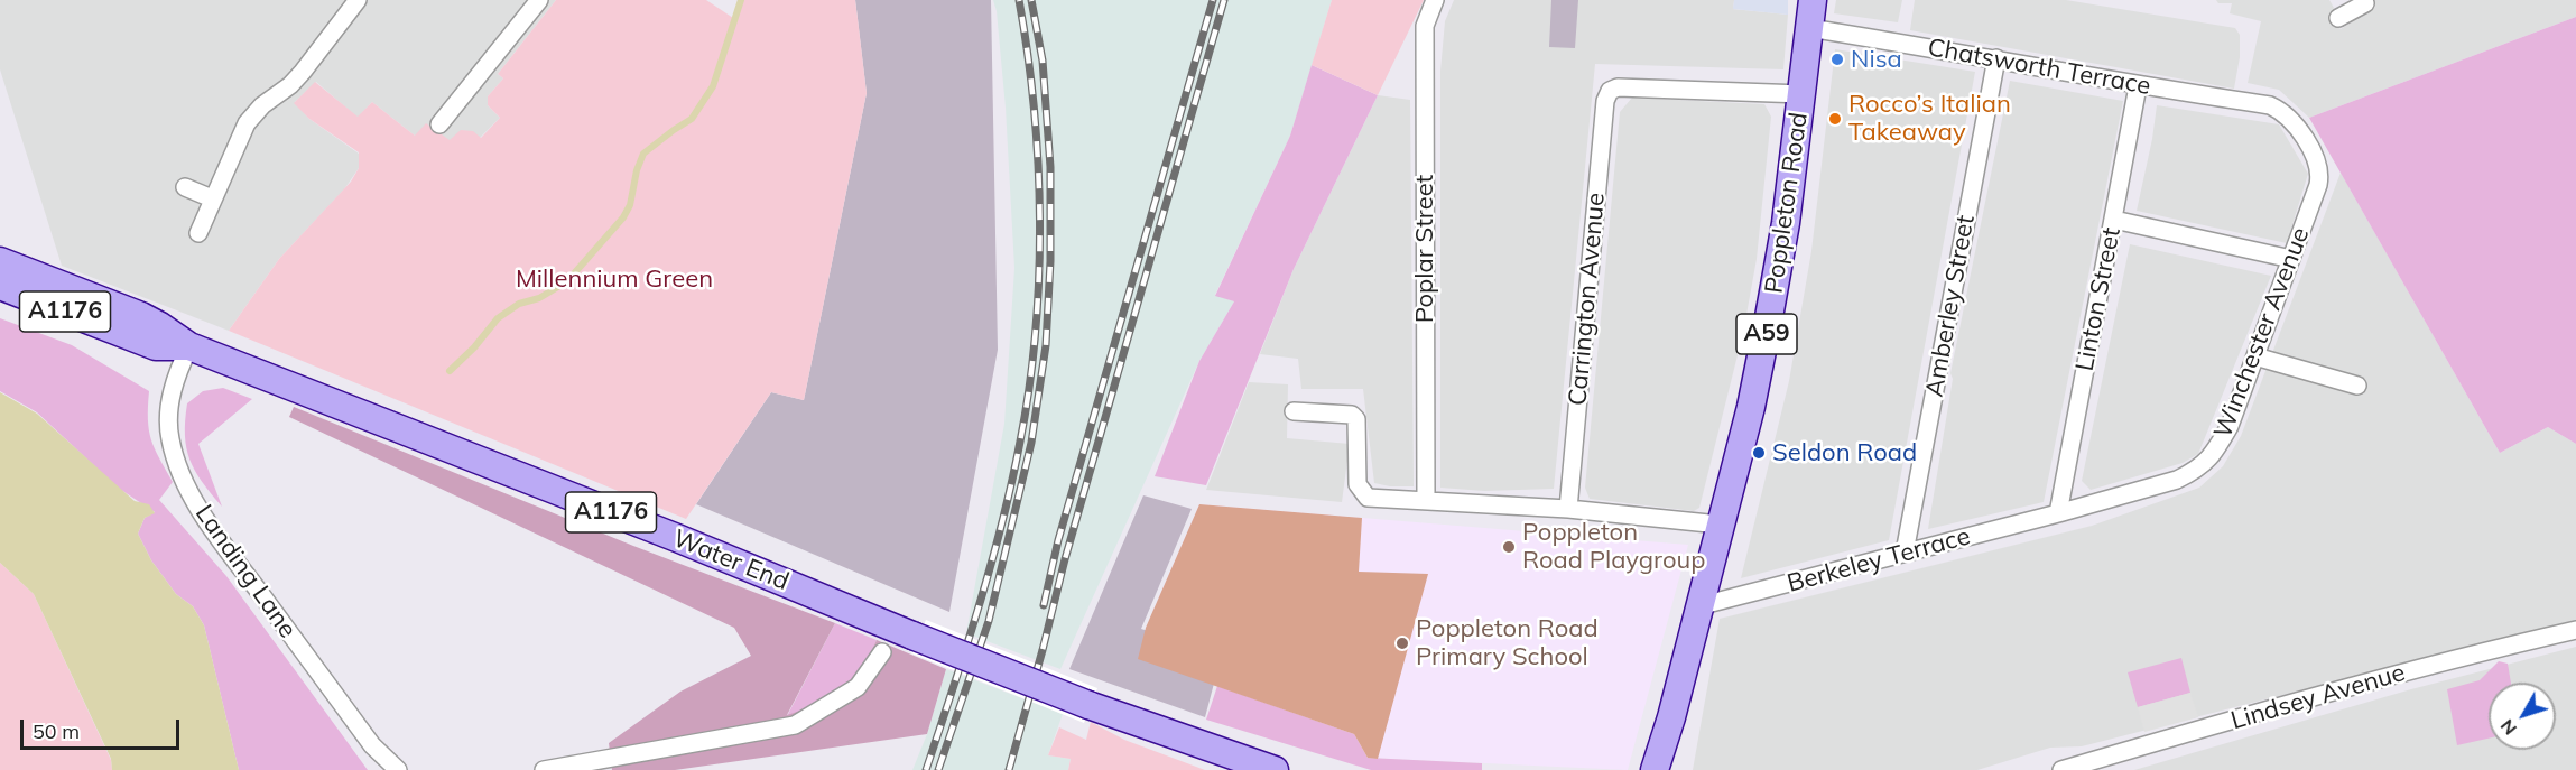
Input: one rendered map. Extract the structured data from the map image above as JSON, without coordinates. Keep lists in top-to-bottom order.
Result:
{
  "streets": {
    "main road": [
      "Poppleton Road",
      "A1176",
      "A59",
      "Water End"
    ],
    "street": [
      "Chatsworth Terrace",
      "Poplar Street",
      "Carrington Avenue",
      "Linton Street",
      "Amberley Street",
      "Winchester Avenue",
      "Berkeley Terrace",
      "Landing Lane",
      "Lindsey Avenue"
    ]
  },
  "crossings": [
    ["Chatsworth Terrace", "Poppleton Road"],
    ["Chatsworth Terrace", "Linton Street"],
    ["Chatsworth Terrace", "Amberley Street"],
    ["Chatsworth Terrace", "Winchester Avenue"],
    ["Poppleton Road", "Carrington Avenue"],
    ["Poppleton Road", "Berkeley Terrace"],
    ["Linton Street", "Winchester Avenue"],
    ["Linton Street", "Berkeley Terrace"],
    ["Amberley Street", "Berkeley Terrace"],
    ["Winchester Avenue", "Berkeley Terrace"],
    ["Water End", "Landing Lane"]
  ],
  "parks": ["Millennium Green"],
  "places": [
    "Nisa",
    "Rocco’s Italian Takeaway",
    "Seldon Road",
    "Poppleton Road Playgroup",
    "Poppleton Road Primary School"
  ],
  "scale_bar": "50 m",
  "north": "bottom left"
}
